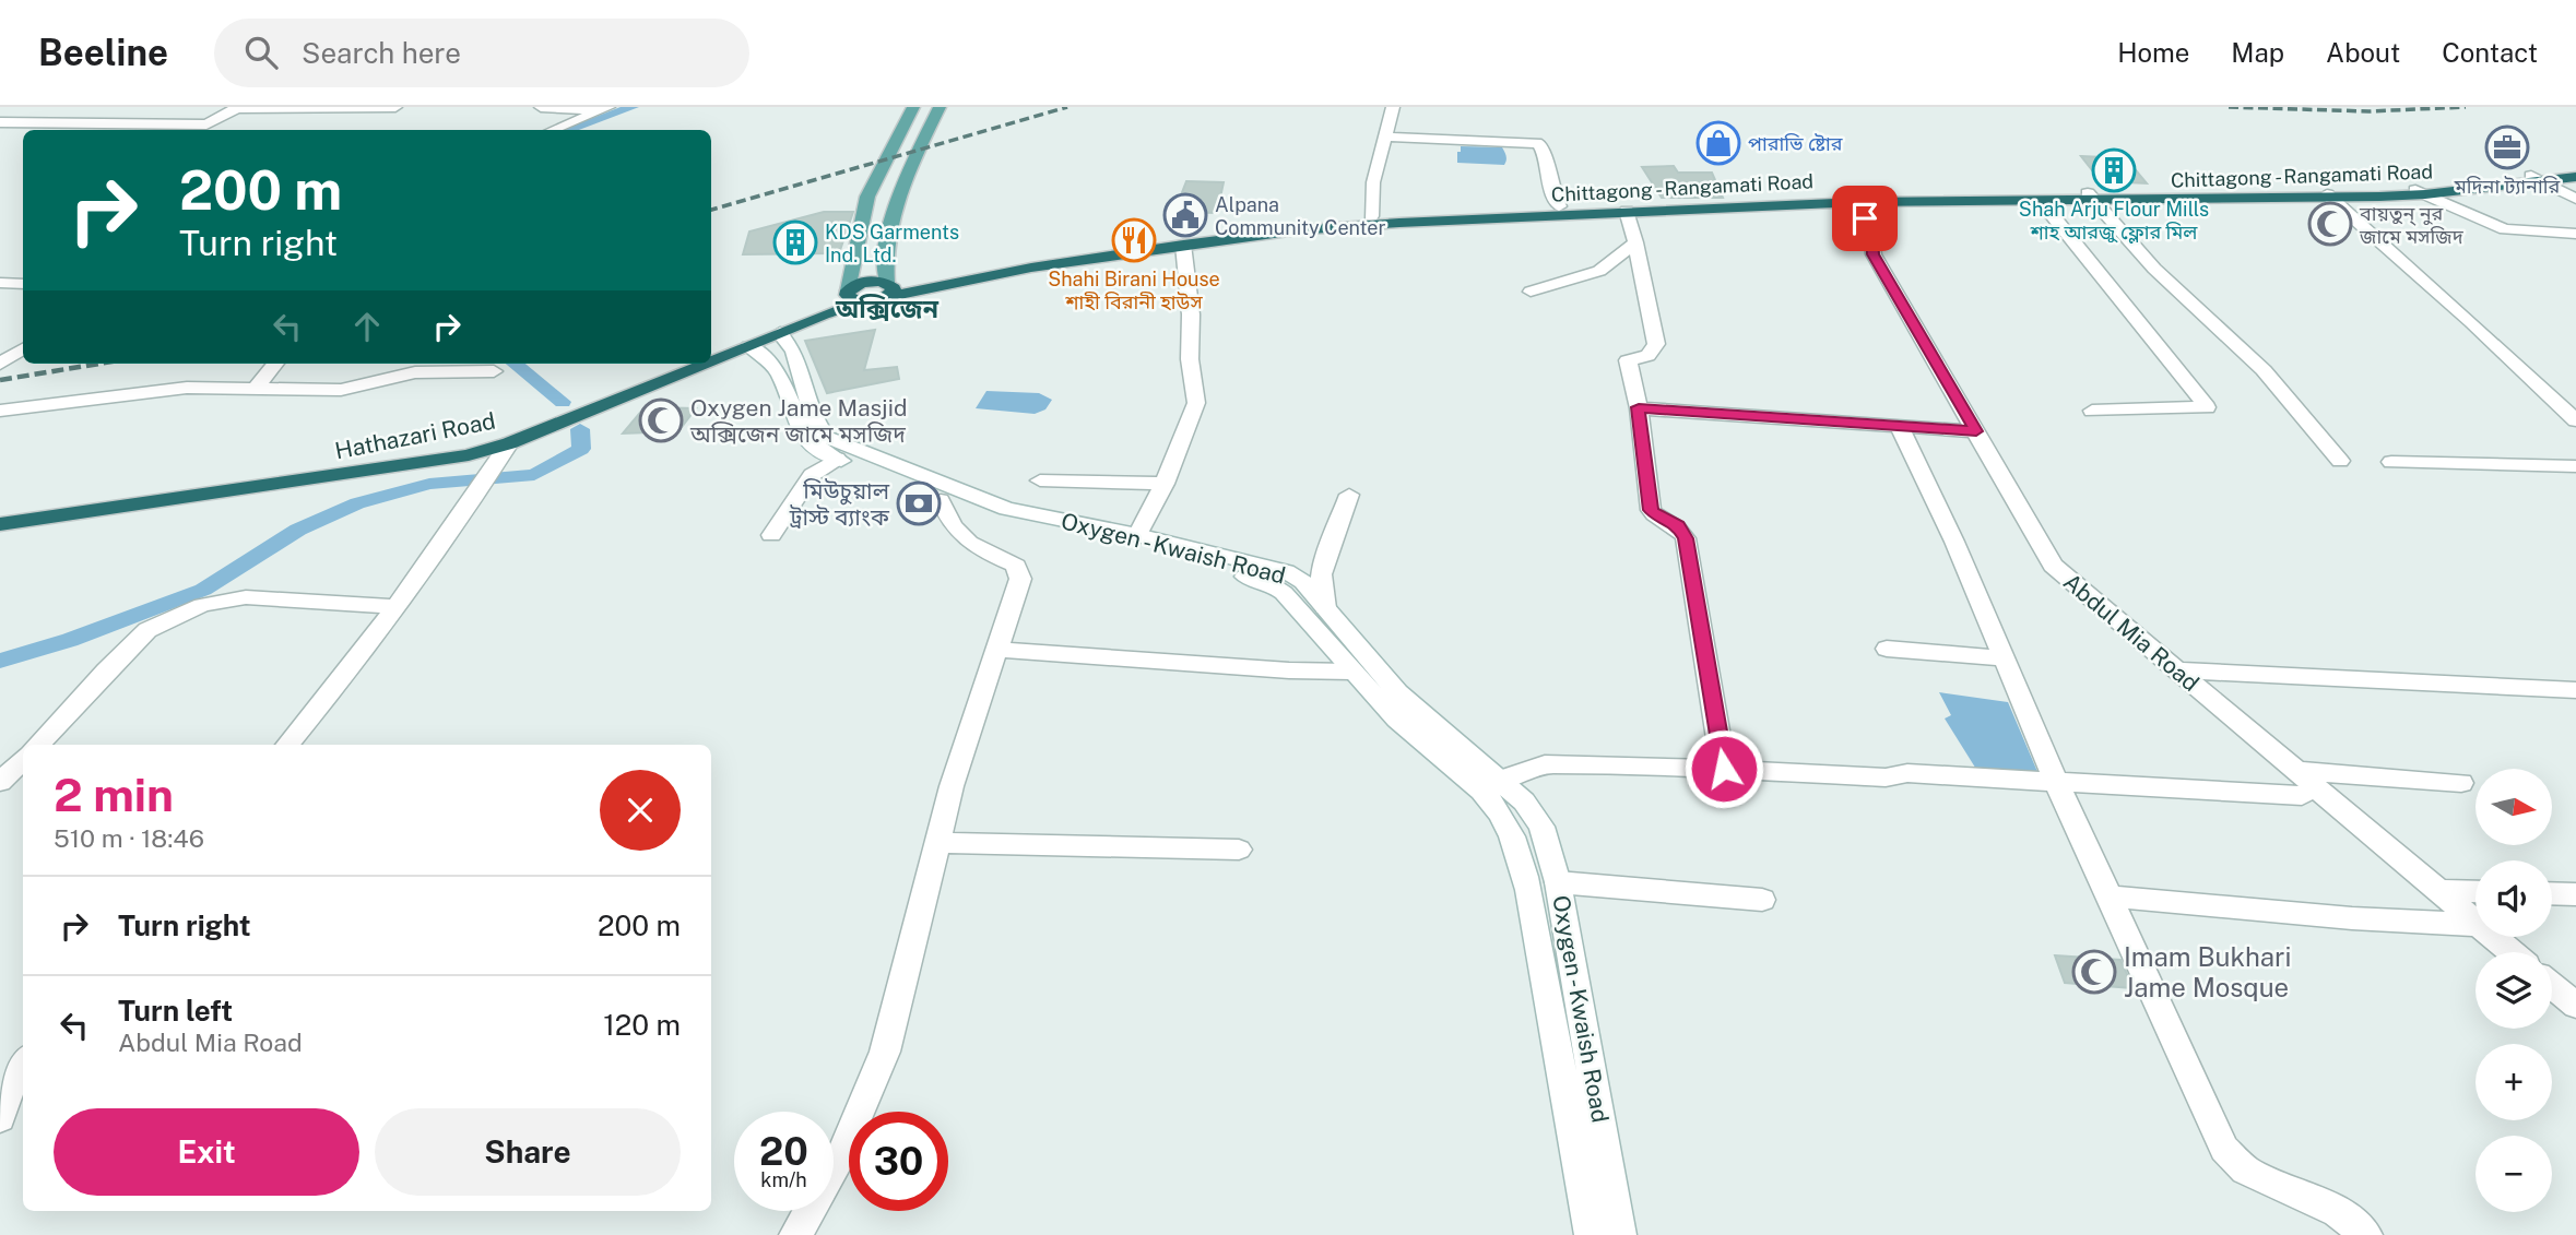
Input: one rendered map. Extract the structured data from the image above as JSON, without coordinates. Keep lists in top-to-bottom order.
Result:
{
  "streets": {
    "highway": ["Chittagong - Rangamati Road", "Hathazari Road"],
    "street": ["Oxygen - Kwaish Road", "Abdul Mia Road"]
  },
  "crossings": [
    ["Chittagong - Rangamati Road", "Abdul Mia Road"],
    ["Hathazari Road", "Oxygen - Kwaish Road"]
  ],
  "districts": ["অক্সিজেন"],
  "places": {
    "shop": ["পারাভি ষ্টোর"],
    "office": ["মদিনা ট্যানারি"],
    "building": ["Shah Arju Flour Mills শাহ আরজু ফ্লোর মিল", "KDS Garments Ind. Ltd."],
    "public building": ["Alpana Community Center"],
    "mosque": ["বায়তুন্ নুর জামে মসজিদ", "Oxygen Jame Masjid অক্সিজেন জামে মসজিদ", "Imam Bukhari Jame Mosque"],
    "restaurant": ["Shahi Birani House শাহী বিরানী হাউস"],
    "bank": ["মিউচুয়াল ট্রাস্ট ব্যাংক"]
  },
  "north": "right",
  "page": {
    "header": "Beeline",
    "search": "Search here",
    "nav": [
      "Home",
      "Map",
      "About",
      "Contact"
    ],
    "turn": ["200 m", "Turn right"],
    "heading": ["2 min", "510 m · 18:46"],
    "map_buttons": ["+", "−"],
    "list": [
      {
        "name": "Turn right",
        "value": "200 m"
      },
      {
        "name": "Turn left",
        "note": "Abdul Mia Road",
        "value": "120 m"
      }
    ],
    "buttons": ["Exit", "Share"],
    "speed": "20 km/h",
    "limit": "30"
  }
}
